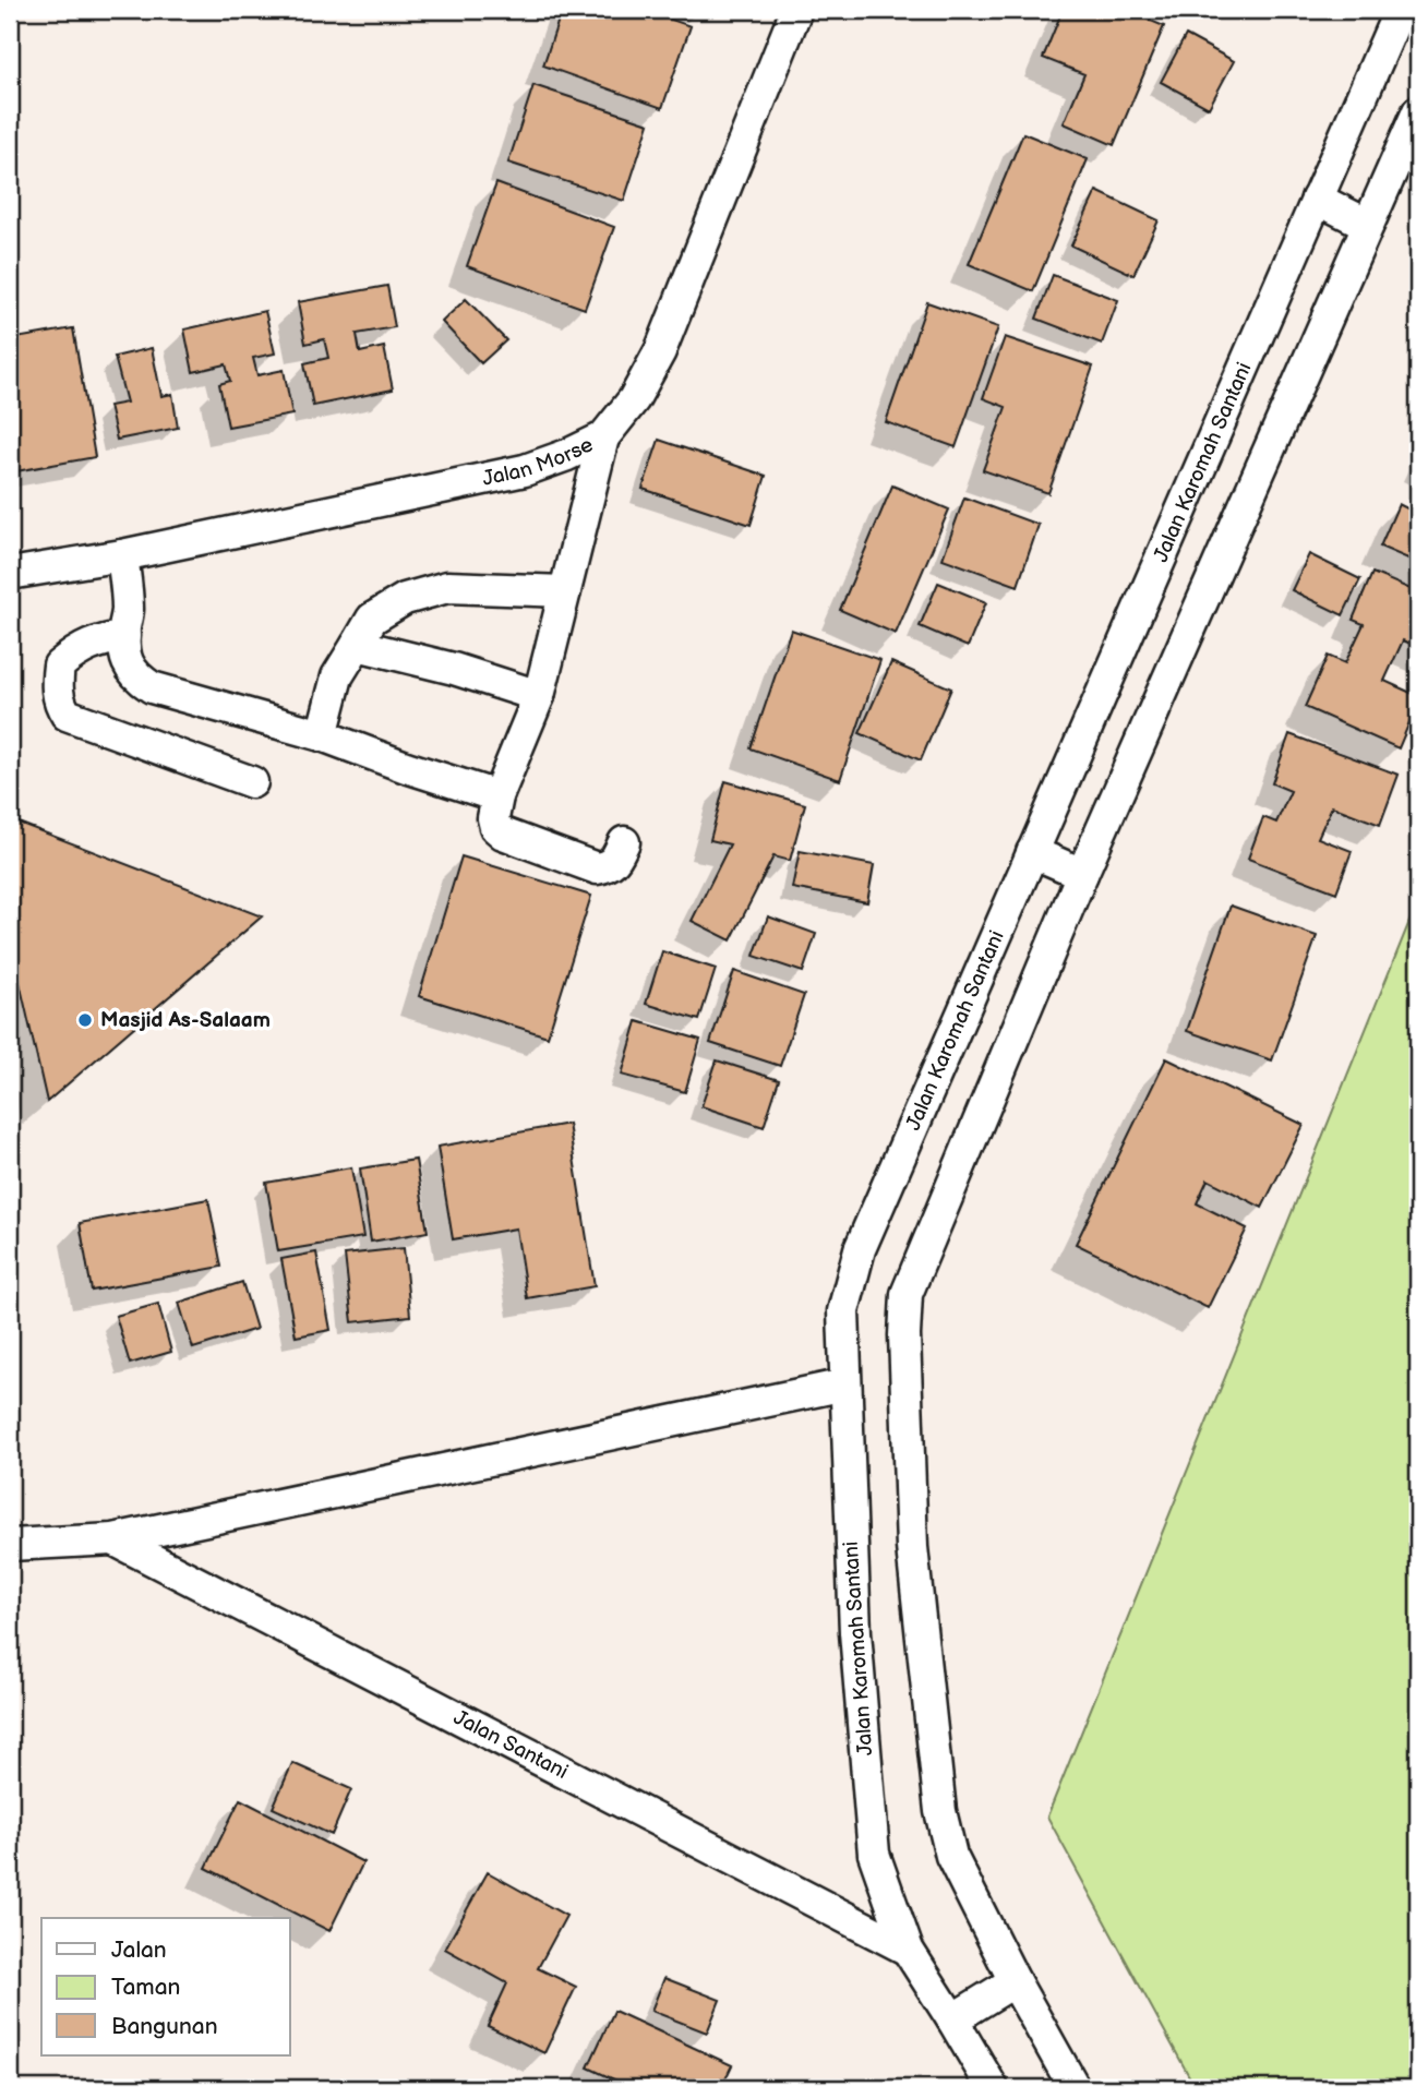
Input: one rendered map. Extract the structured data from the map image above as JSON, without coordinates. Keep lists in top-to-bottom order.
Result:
{
  "streets": {
    "street": ["Jalan Morse", "Jalan Karomah Santani", "Jalan Santani"]
  },
  "crossings": [
    ["Jalan Karomah Santani", "Jalan Santani"]
  ],
  "places": ["Masjid As-Salaam"],
  "legend": ["Jalan", "Taman", "Bangunan"]
}
